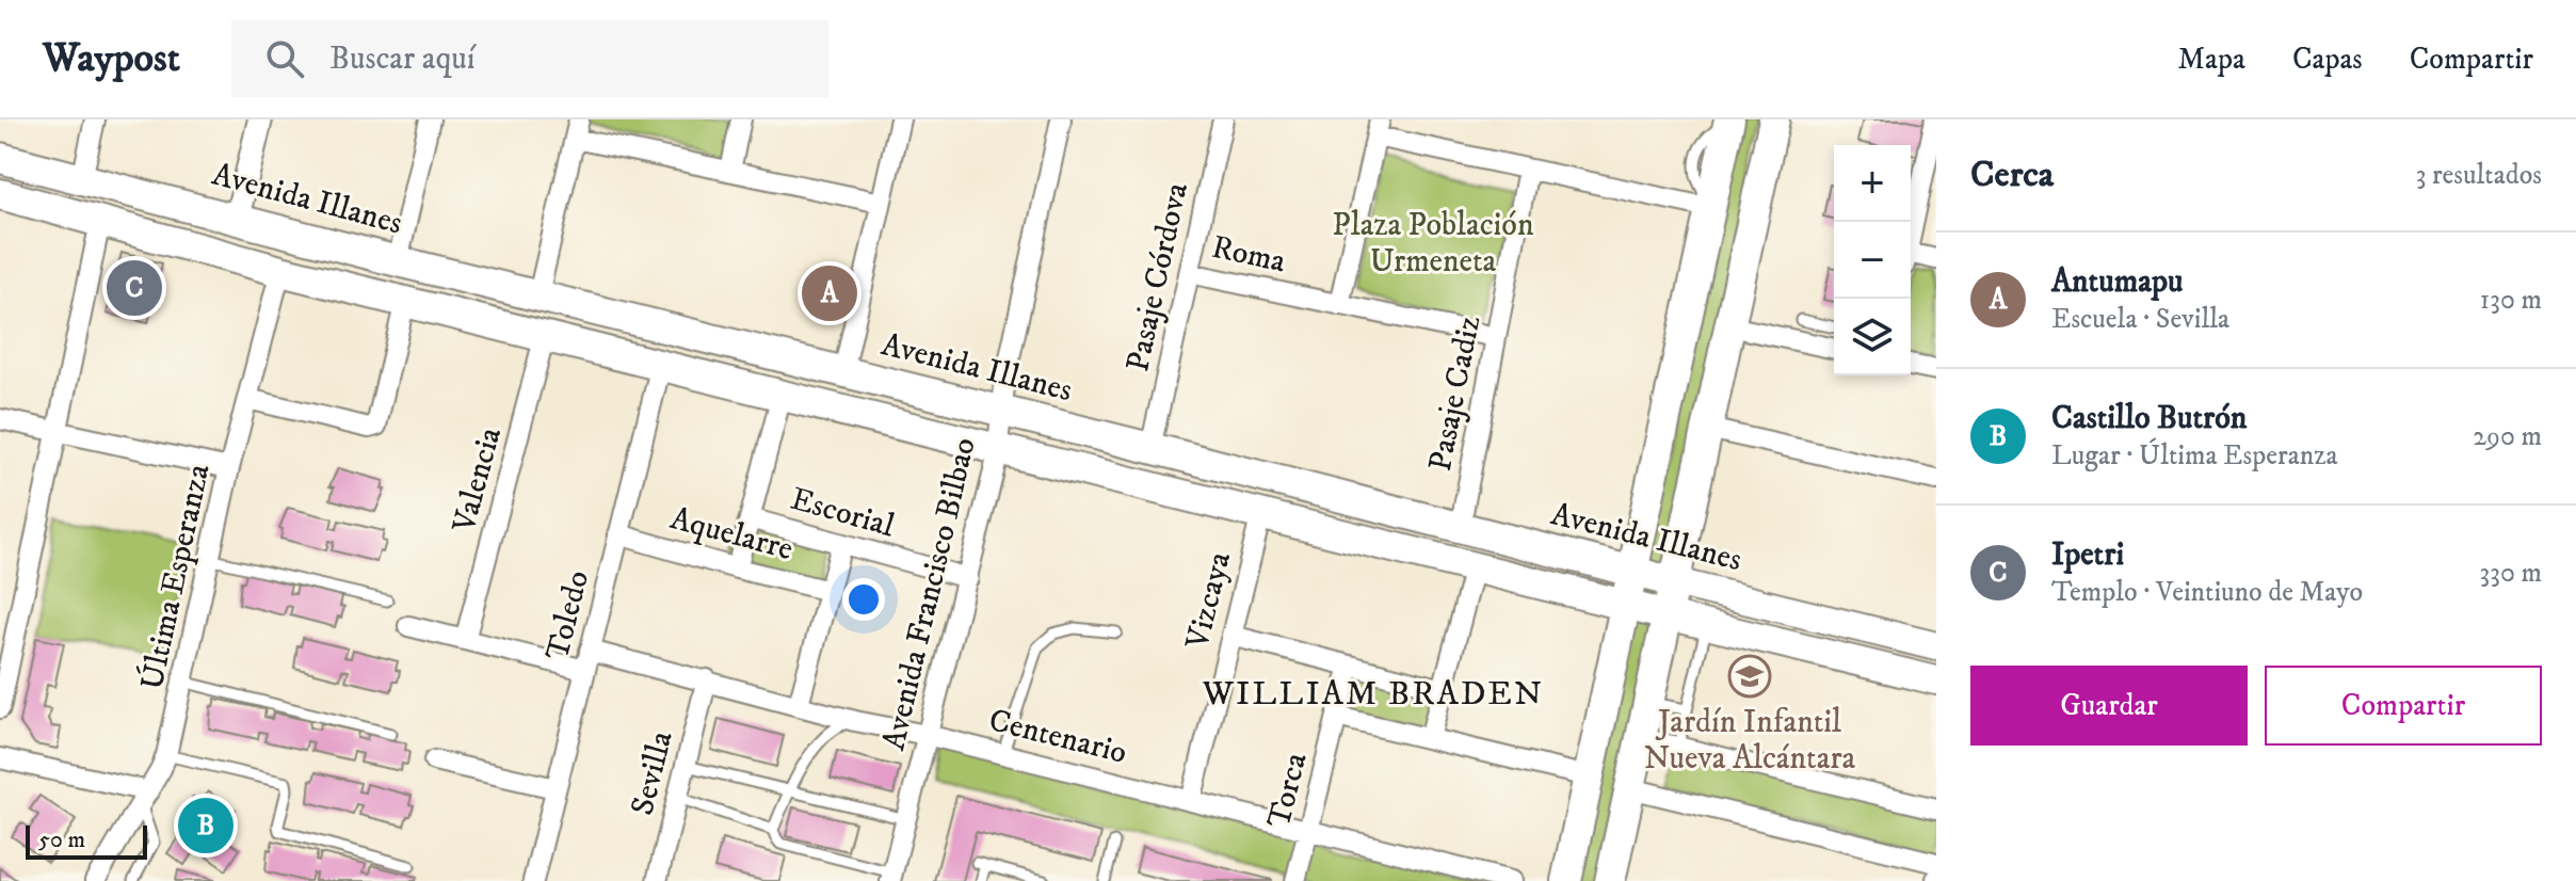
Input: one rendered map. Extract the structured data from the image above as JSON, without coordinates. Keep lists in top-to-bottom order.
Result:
{
  "streets": {
    "main road": ["Avenida Illanes"],
    "street": [
      "Roma",
      "Pasaje Córdova",
      "Pasaje Cadiz",
      "Valencia",
      "Escorial",
      "Aquelarre",
      "Última Esperanza",
      "Avenida Francisco Bilbao",
      "Vizcaya",
      "Toledo",
      "Centenario",
      "Sevilla",
      "Torca"
    ]
  },
  "crossings": [
    ["Avenida Illanes", "Pasaje Córdova"],
    ["Avenida Illanes", "Pasaje Cadiz"],
    ["Avenida Illanes", "Avenida Francisco Bilbao"],
    ["Roma", "Pasaje Córdova"],
    ["Roma", "Pasaje Cadiz"],
    ["Valencia", "Centenario"],
    ["Escorial", "Avenida Francisco Bilbao"],
    ["Aquelarre", "Toledo"],
    ["Avenida Francisco Bilbao", "Centenario"],
    ["Vizcaya", "Centenario"],
    ["Toledo", "Centenario"],
    ["Centenario", "Sevilla"],
    ["Centenario", "Torca"]
  ],
  "districts": ["WILLIAM BRADEN"],
  "parks": ["Plaza Población Urmeneta"],
  "places": {
    "school or university": ["Jardín Infantil Nueva Alcántara"]
  },
  "scale_bar": "50 m",
  "page": {
    "header": "Waypost",
    "search": "Buscar aquí",
    "nav": ["Mapa", "Capas", "Compartir"],
    "heading": ["Cerca", "3 resultados"],
    "map_buttons": ["+", "−"],
    "list": [
      {
        "mark": "A",
        "name": "Antumapu",
        "note": "Escuela · Sevilla",
        "value": "130 m"
      },
      {
        "mark": "B",
        "name": "Castillo Butrón",
        "note": "Lugar · Última Esperanza",
        "value": "290 m"
      },
      {
        "mark": "C",
        "name": "Ipetri",
        "note": "Templo · Veintiuno de Mayo",
        "value": "330 m"
      }
    ],
    "pins": ["C", "A", "B"],
    "buttons": ["Guardar", "Compartir"],
    "scale": "50 m"
  }
}
